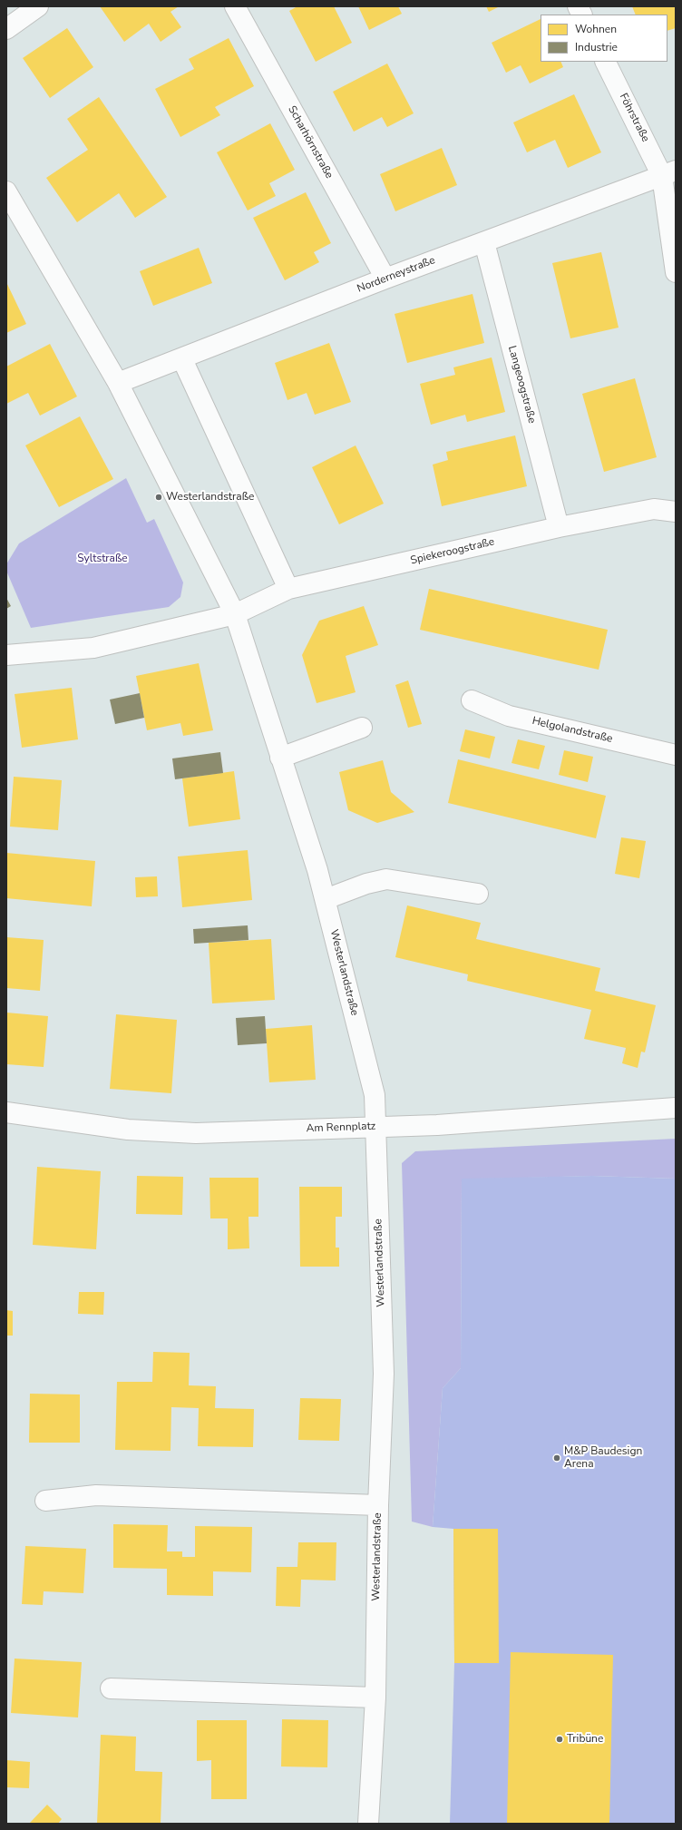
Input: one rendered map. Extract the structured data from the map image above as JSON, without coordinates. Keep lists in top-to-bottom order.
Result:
{
  "streets": {
    "street": [
      "Föhrstraße",
      "Scharhörnstraße",
      "Norderneystraße",
      "Langeoogstraße",
      "Spiekeroogstraße",
      "Helgolandstraße",
      "Westerlandstraße",
      "Am Rennplatz"
    ]
  },
  "crossings": [
    ["Föhrstraße", "Norderneystraße"],
    ["Scharhörnstraße", "Norderneystraße"],
    ["Norderneystraße", "Langeoogstraße"],
    ["Norderneystraße", "Westerlandstraße"],
    ["Langeoogstraße", "Spiekeroogstraße"],
    ["Spiekeroogstraße", "Westerlandstraße"],
    ["Westerlandstraße", "Am Rennplatz"]
  ],
  "parks": ["Syltstraße"],
  "places": ["Westerlandstraße", "M&P Baudesign Arena", "Tribüne"],
  "legend": ["Wohnen", "Industrie"]
}
